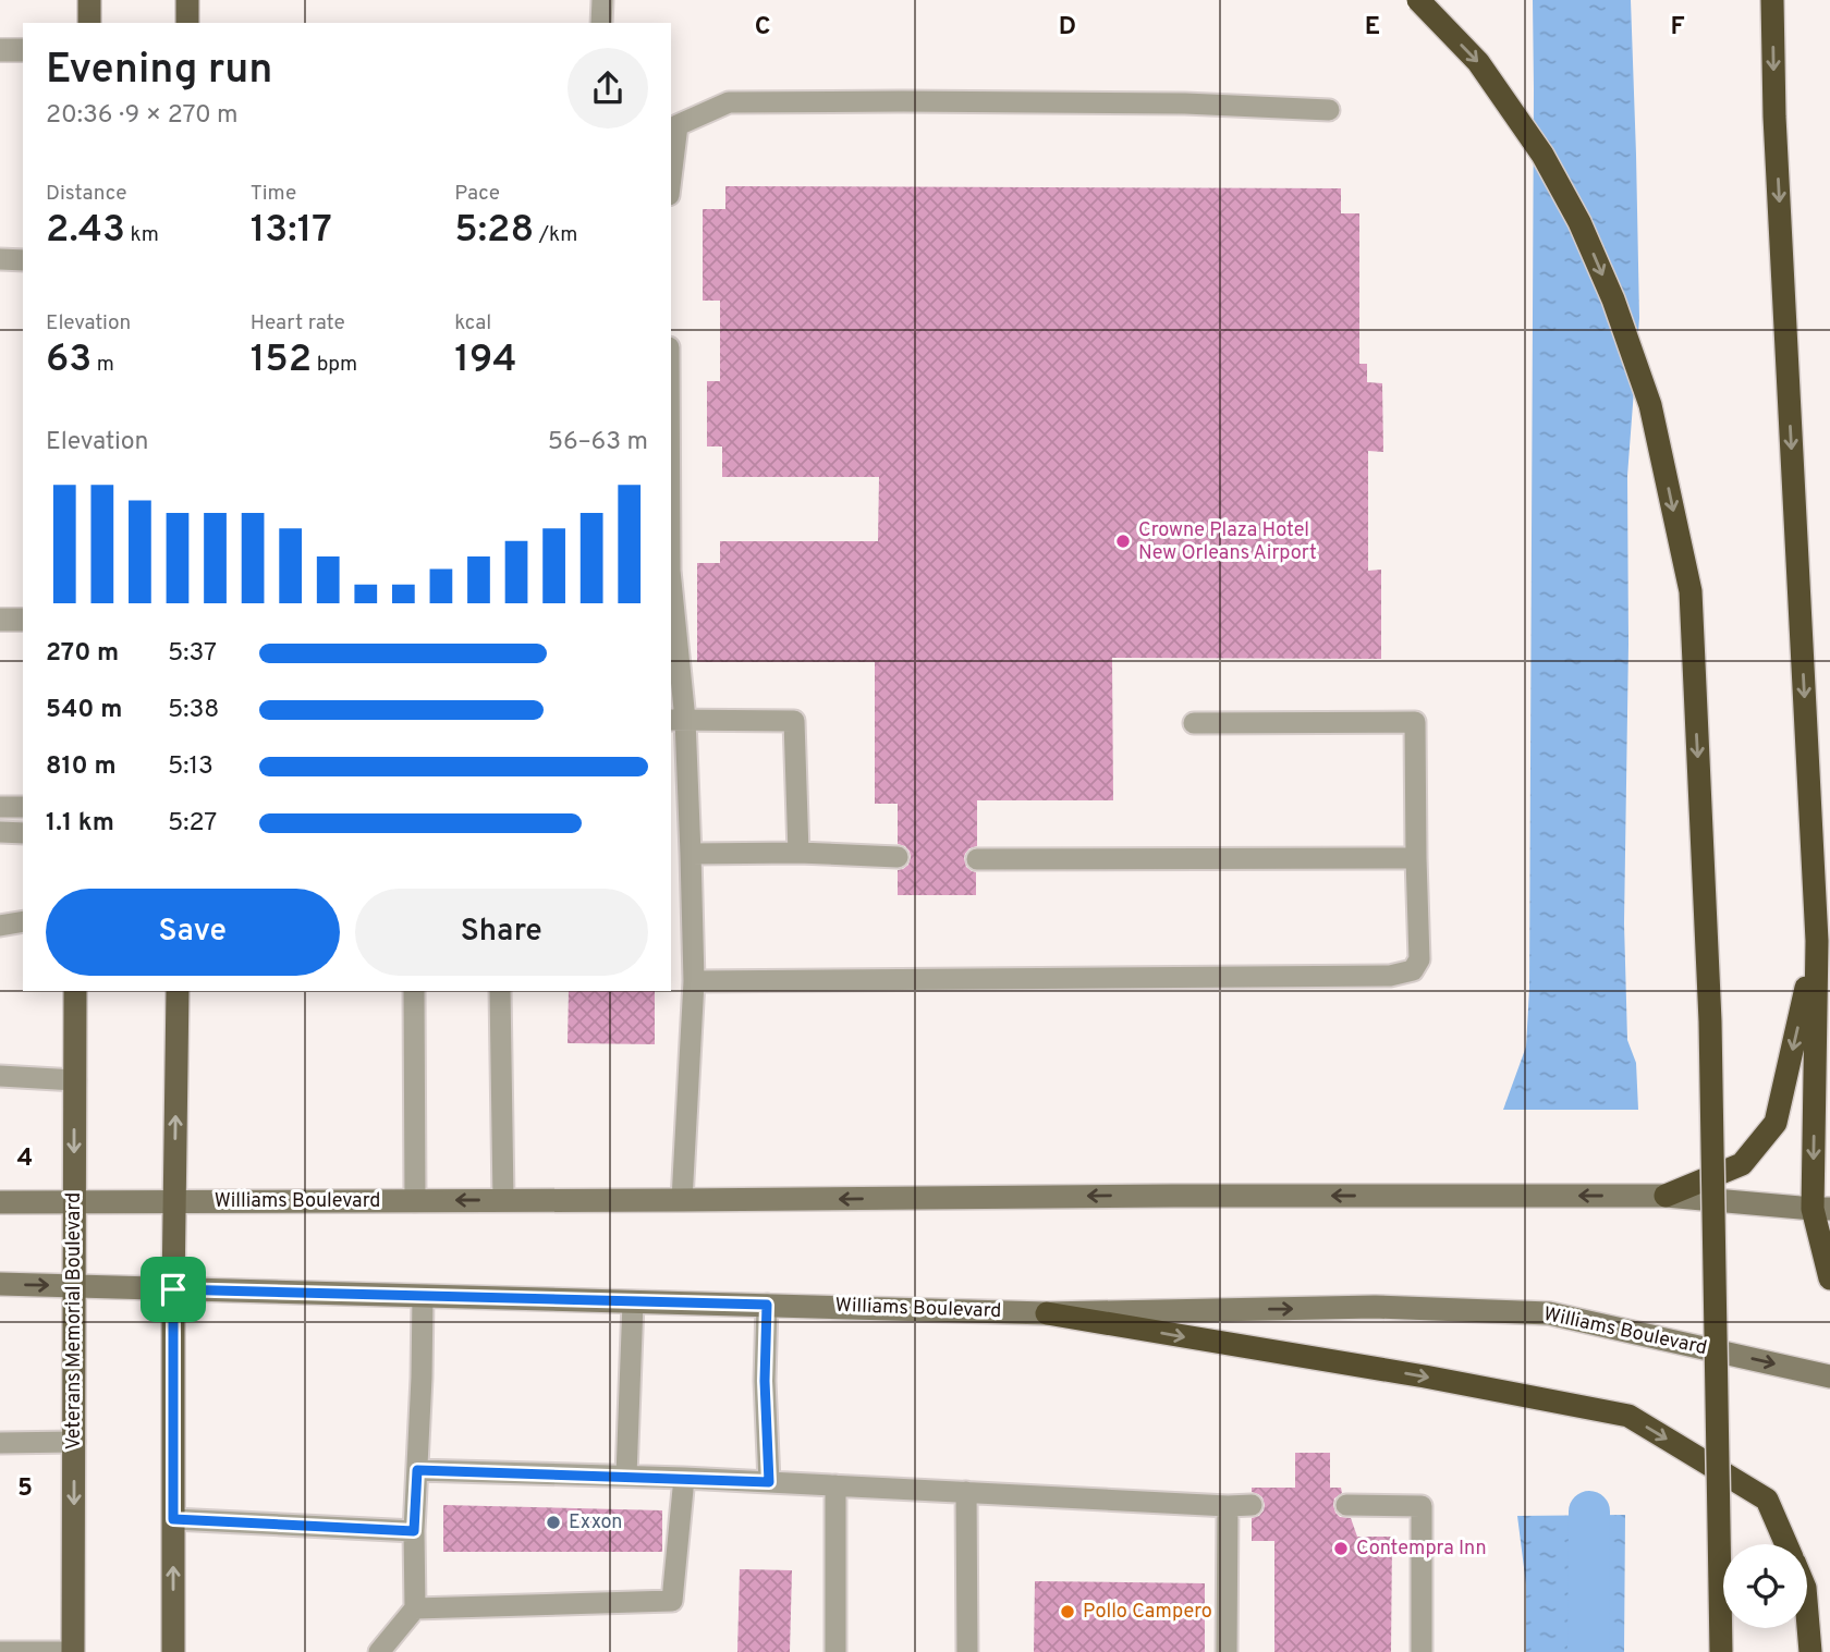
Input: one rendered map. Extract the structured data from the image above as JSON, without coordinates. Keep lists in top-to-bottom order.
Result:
{
  "streets": {
    "main road": ["Williams Boulevard", "Veterans Memorial Boulevard"]
  },
  "crossings": [
    ["Williams Boulevard", "Veterans Memorial Boulevard"]
  ],
  "places": [
    "Crowne Plaza Hotel New Orleans Airport",
    "Exxon",
    "Contempra Inn",
    "Pollo Campero"
  ],
  "page": {
    "heading": ["Evening run", "20:36 · 9 × 270 m"],
    "stats": [
      ["Distance", "2.43 km"],
      ["Time", "13:17"],
      ["Pace", "5:28 /km"],
      ["Elevation", "63 m"],
      ["Heart rate", "152 bpm"],
      ["kcal", "194"]
    ],
    "chart": ["Elevation", "56–63 m"],
    "list": [
      {
        "name": "270 m",
        "note": "5:37"
      },
      {
        "name": "540 m",
        "note": "5:38"
      },
      {
        "name": "810 m",
        "note": "5:13"
      },
      {
        "name": "1.1 km",
        "note": "5:27"
      }
    ],
    "buttons": ["Save", "Share"]
  },
  "grid": {
    "columns": [
      "C",
      "D",
      "E",
      "F"
    ],
    "rows": ["4", "5"]
  }
}
